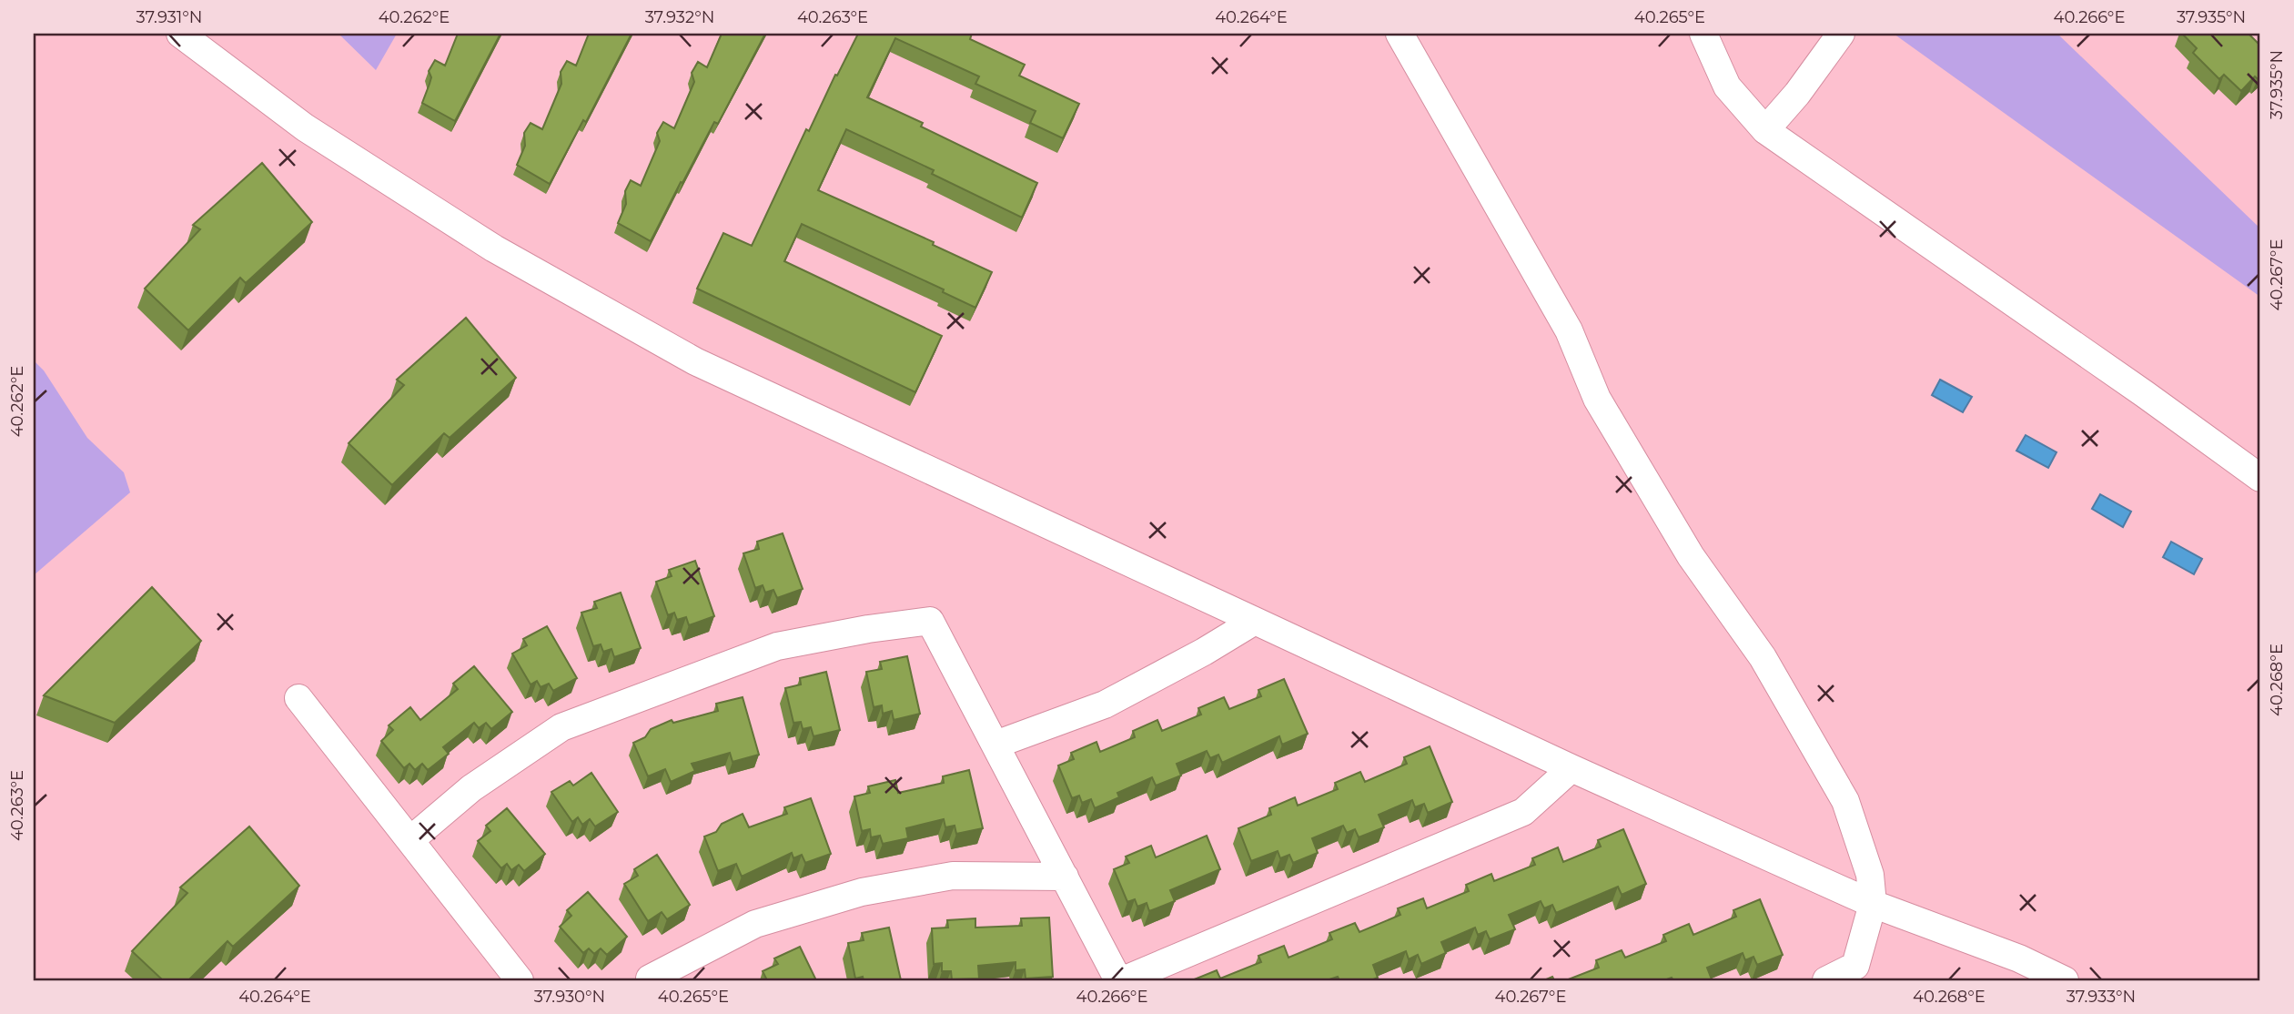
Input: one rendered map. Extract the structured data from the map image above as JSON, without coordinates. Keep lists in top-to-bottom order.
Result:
{
  "coordinates": [
    "37.931°N",
    "40.262°E",
    "37.932°N",
    "40.263°E",
    "40.264°E",
    "40.265°E",
    "40.266°E",
    "37.935°N",
    "40.267°E",
    "40.268°E",
    "37.930°N",
    "37.933°N"
  ]
}
